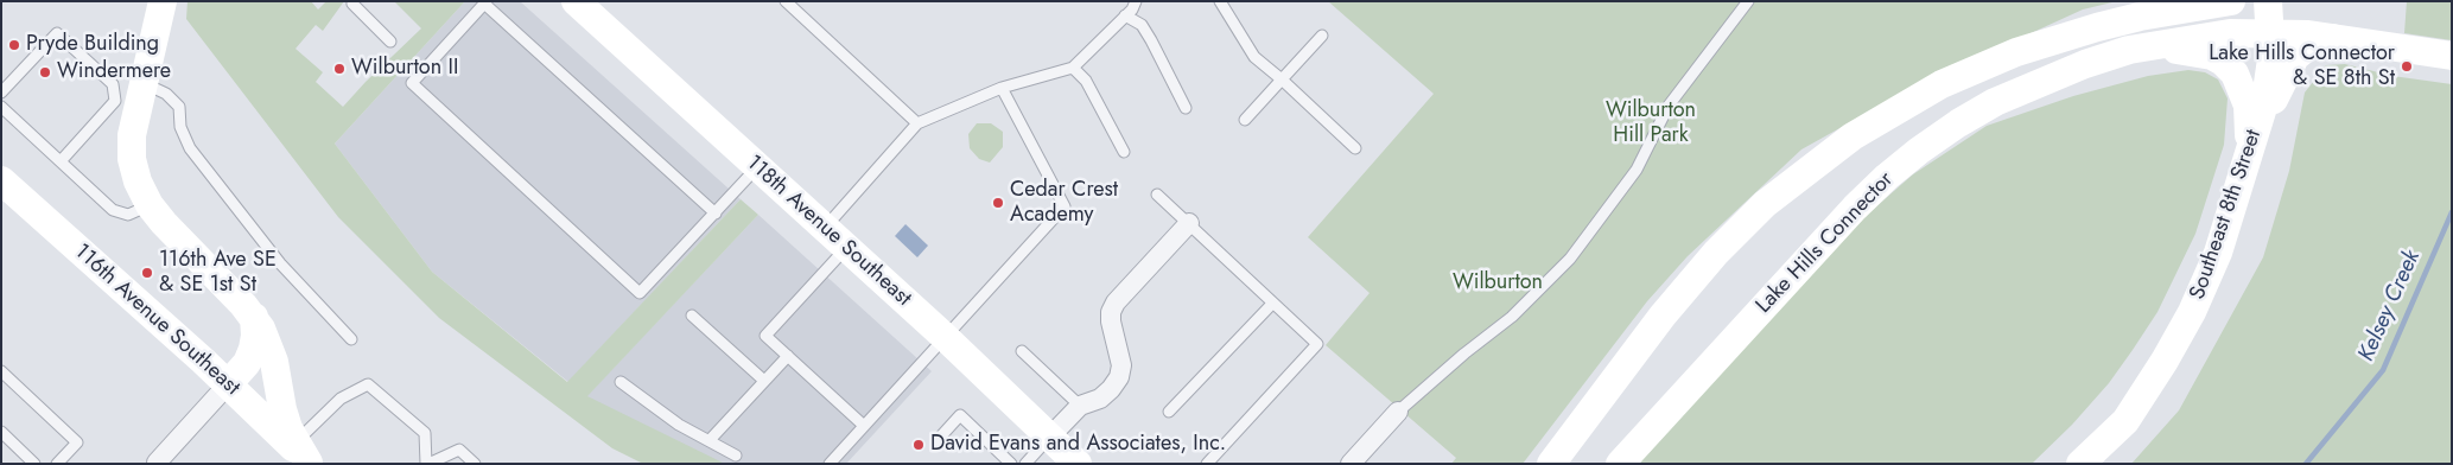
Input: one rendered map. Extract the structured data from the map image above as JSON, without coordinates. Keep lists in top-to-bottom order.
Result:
{
  "streets": {
    "main road": [
      "Southeast 8th Street",
      "118th Avenue Southeast",
      "Lake Hills Connector",
      "116th Avenue Southeast"
    ]
  },
  "crossings": [
    ["Southeast 8th Street", "Lake Hills Connector"]
  ],
  "water": ["Kelsey Creek"],
  "parks": ["Wilburton Hill Park", "Wilburton"],
  "places": [
    "Pryde Building",
    "Lake Hills Connector & SE 8th St",
    "Wilburton II",
    "Windermere",
    "Cedar Crest Academy",
    "116th Ave SE & SE 1st St",
    "David Evans and Associates, Inc."
  ]
}
